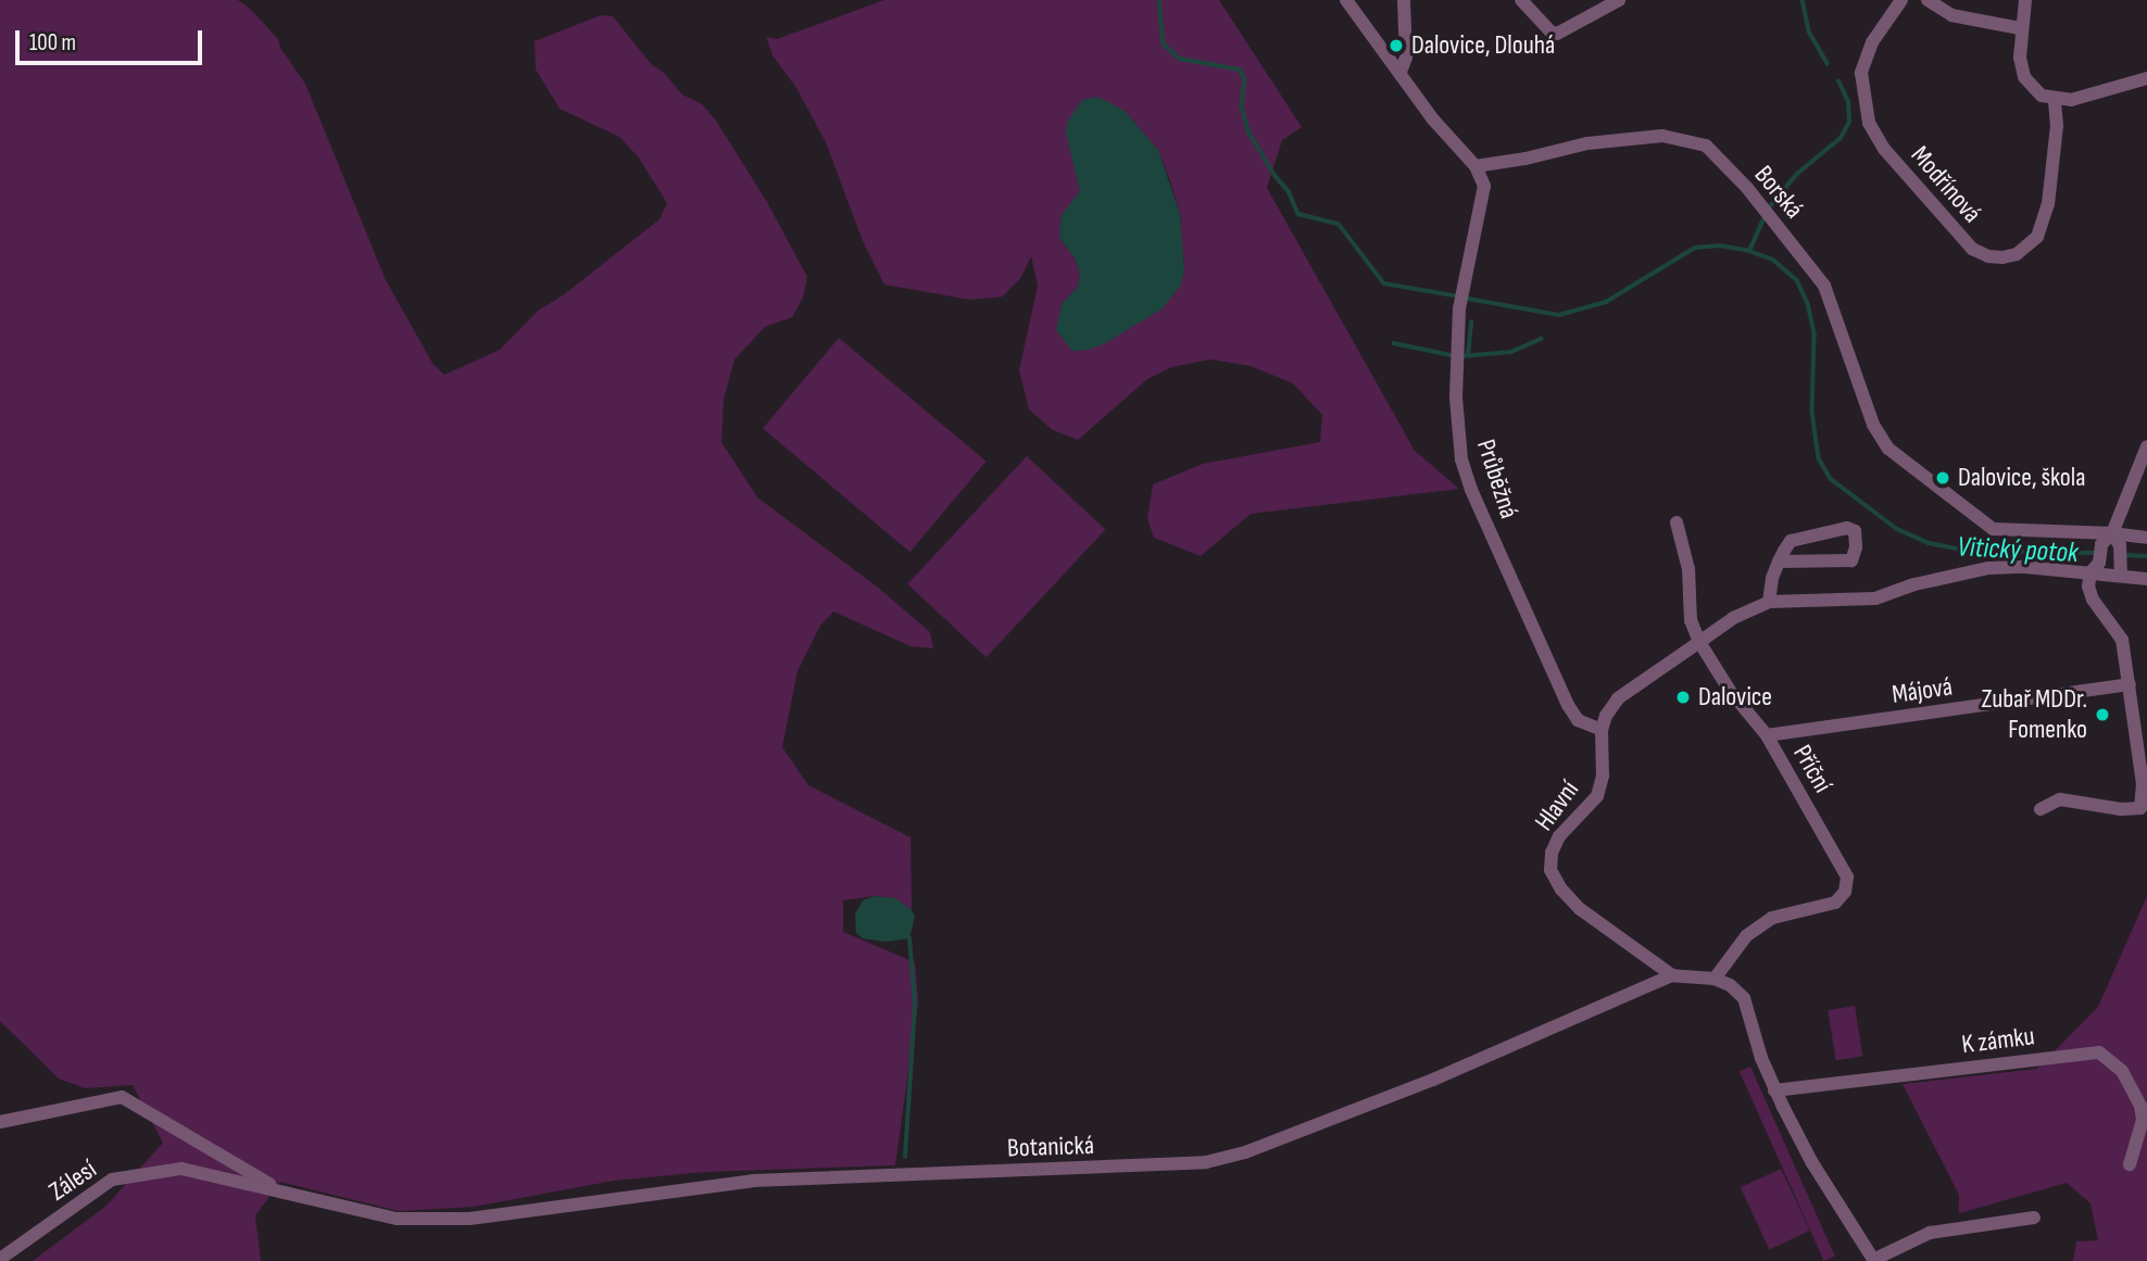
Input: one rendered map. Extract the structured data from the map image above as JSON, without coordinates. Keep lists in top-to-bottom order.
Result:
{
  "streets": {
    "street": [
      "Modřínová",
      "Borská",
      "Průběžná",
      "Májová",
      "Příční",
      "Hlavní",
      "K zámku",
      "Botanická",
      "Zálesí"
    ]
  },
  "crossings": [
    ["Borská", "Průběžná"],
    ["Průběžná", "Hlavní"],
    ["Májová", "Příční"],
    ["Hlavní", "Botanická"],
    ["Botanická", "Zálesí"]
  ],
  "water": ["Vitický potok"],
  "places": [
    "Dalovice, Dlouhá",
    "Dalovice, škola",
    "Dalovice",
    "Zubař MDDr. Fomenko"
  ],
  "scale_bar": "100 m"
}
